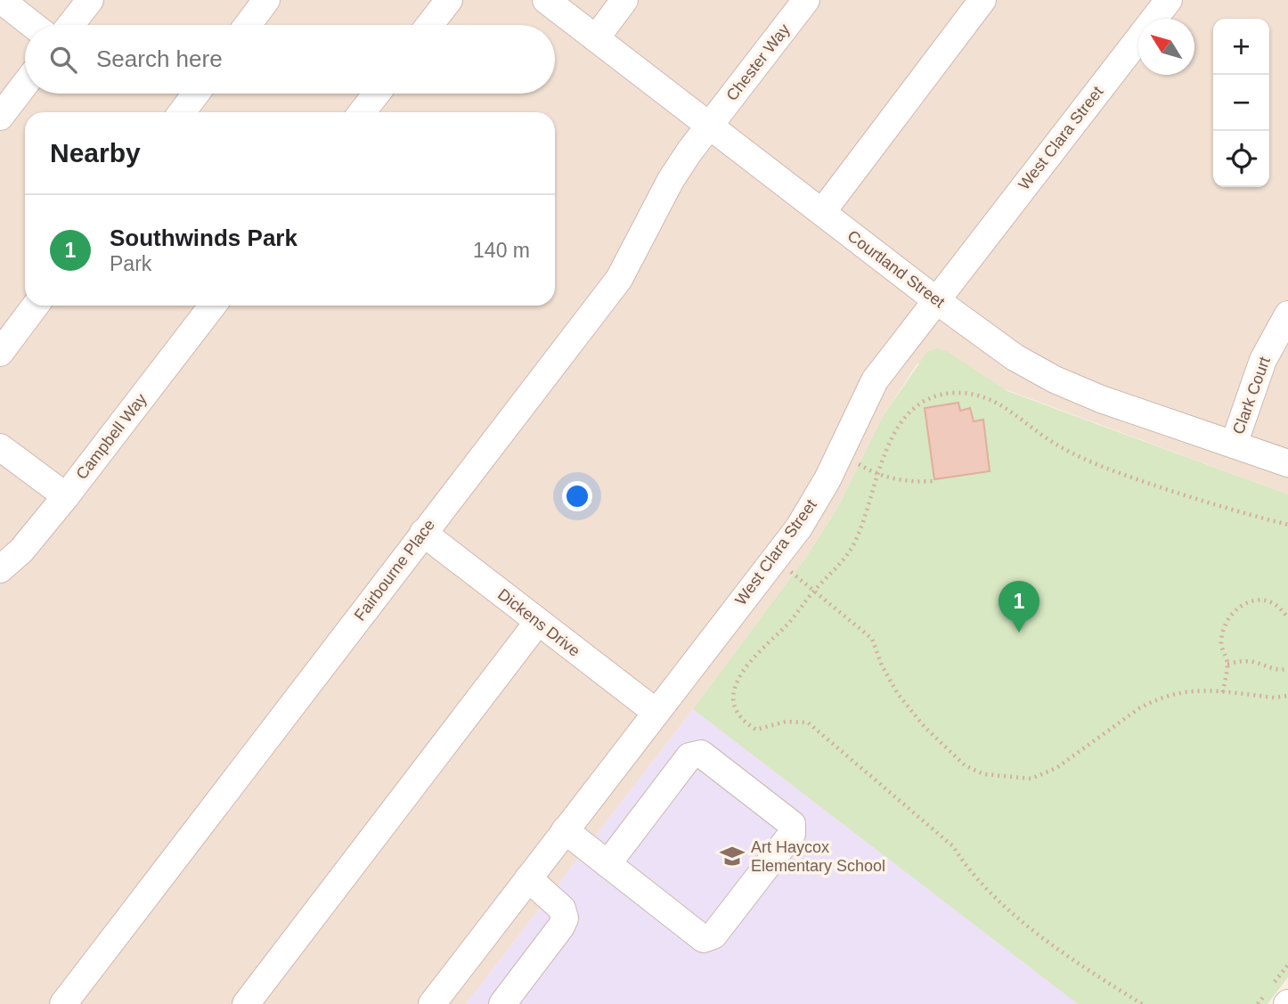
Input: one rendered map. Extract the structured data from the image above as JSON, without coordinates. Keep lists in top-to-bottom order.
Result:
{
  "streets": {
    "street": [
      "Chester Way",
      "West Clara Street",
      "Courtland Street",
      "Clark Court",
      "Campbell Way",
      "Fairbourne Place",
      "Dickens Drive"
    ]
  },
  "crossings": [
    ["Chester Way", "Courtland Street"],
    ["Chester Way", "Fairbourne Place"],
    ["West Clara Street", "Courtland Street"],
    ["West Clara Street", "Dickens Drive"],
    ["Courtland Street", "Clark Court"],
    ["Courtland Street", "Fairbourne Place"],
    ["Fairbourne Place", "Dickens Drive"]
  ],
  "places": {
    "school or university": ["Art Haycox Elementary School"]
  },
  "north": "top left",
  "page": {
    "map_buttons": ["+", "−"],
    "search": "Search here",
    "heading": "Nearby",
    "list": [
      {
        "mark": "1",
        "name": "Southwinds Park",
        "note": "Park",
        "value": "140 m"
      }
    ],
    "pins": "1"
  }
}
